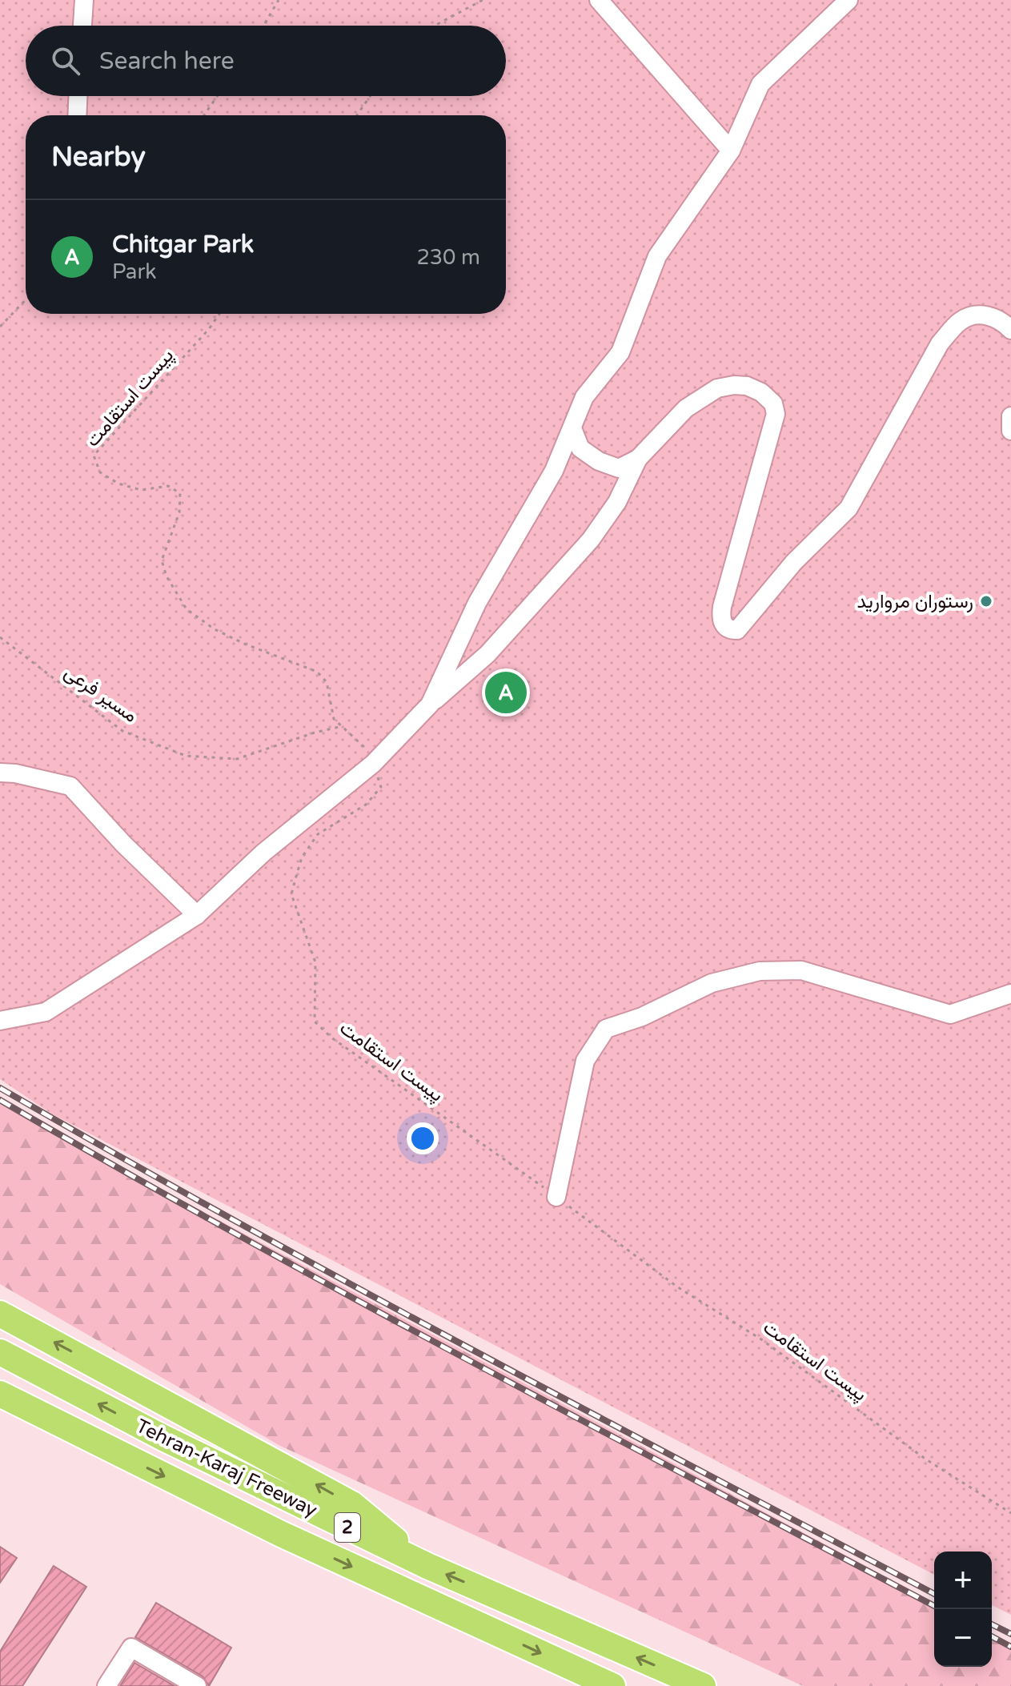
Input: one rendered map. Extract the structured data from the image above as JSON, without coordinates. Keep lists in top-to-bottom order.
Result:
{
  "streets": {
    "highway": ["Tehran-Karaj Freeway", "2"],
    "path": ["پیست استقامت", "مسیر فرعی"]
  },
  "crossings": [
    ["پیست استقامت", "مسیر فرعی"]
  ],
  "places": ["رستوران مروارید"],
  "page": {
    "search": "Search here",
    "heading": "Nearby",
    "list": [
      {
        "mark": "A",
        "name": "Chitgar Park",
        "note": "Park",
        "value": "230 m"
      }
    ],
    "pins": "A",
    "map_buttons": ["+", "−"]
  }
}
